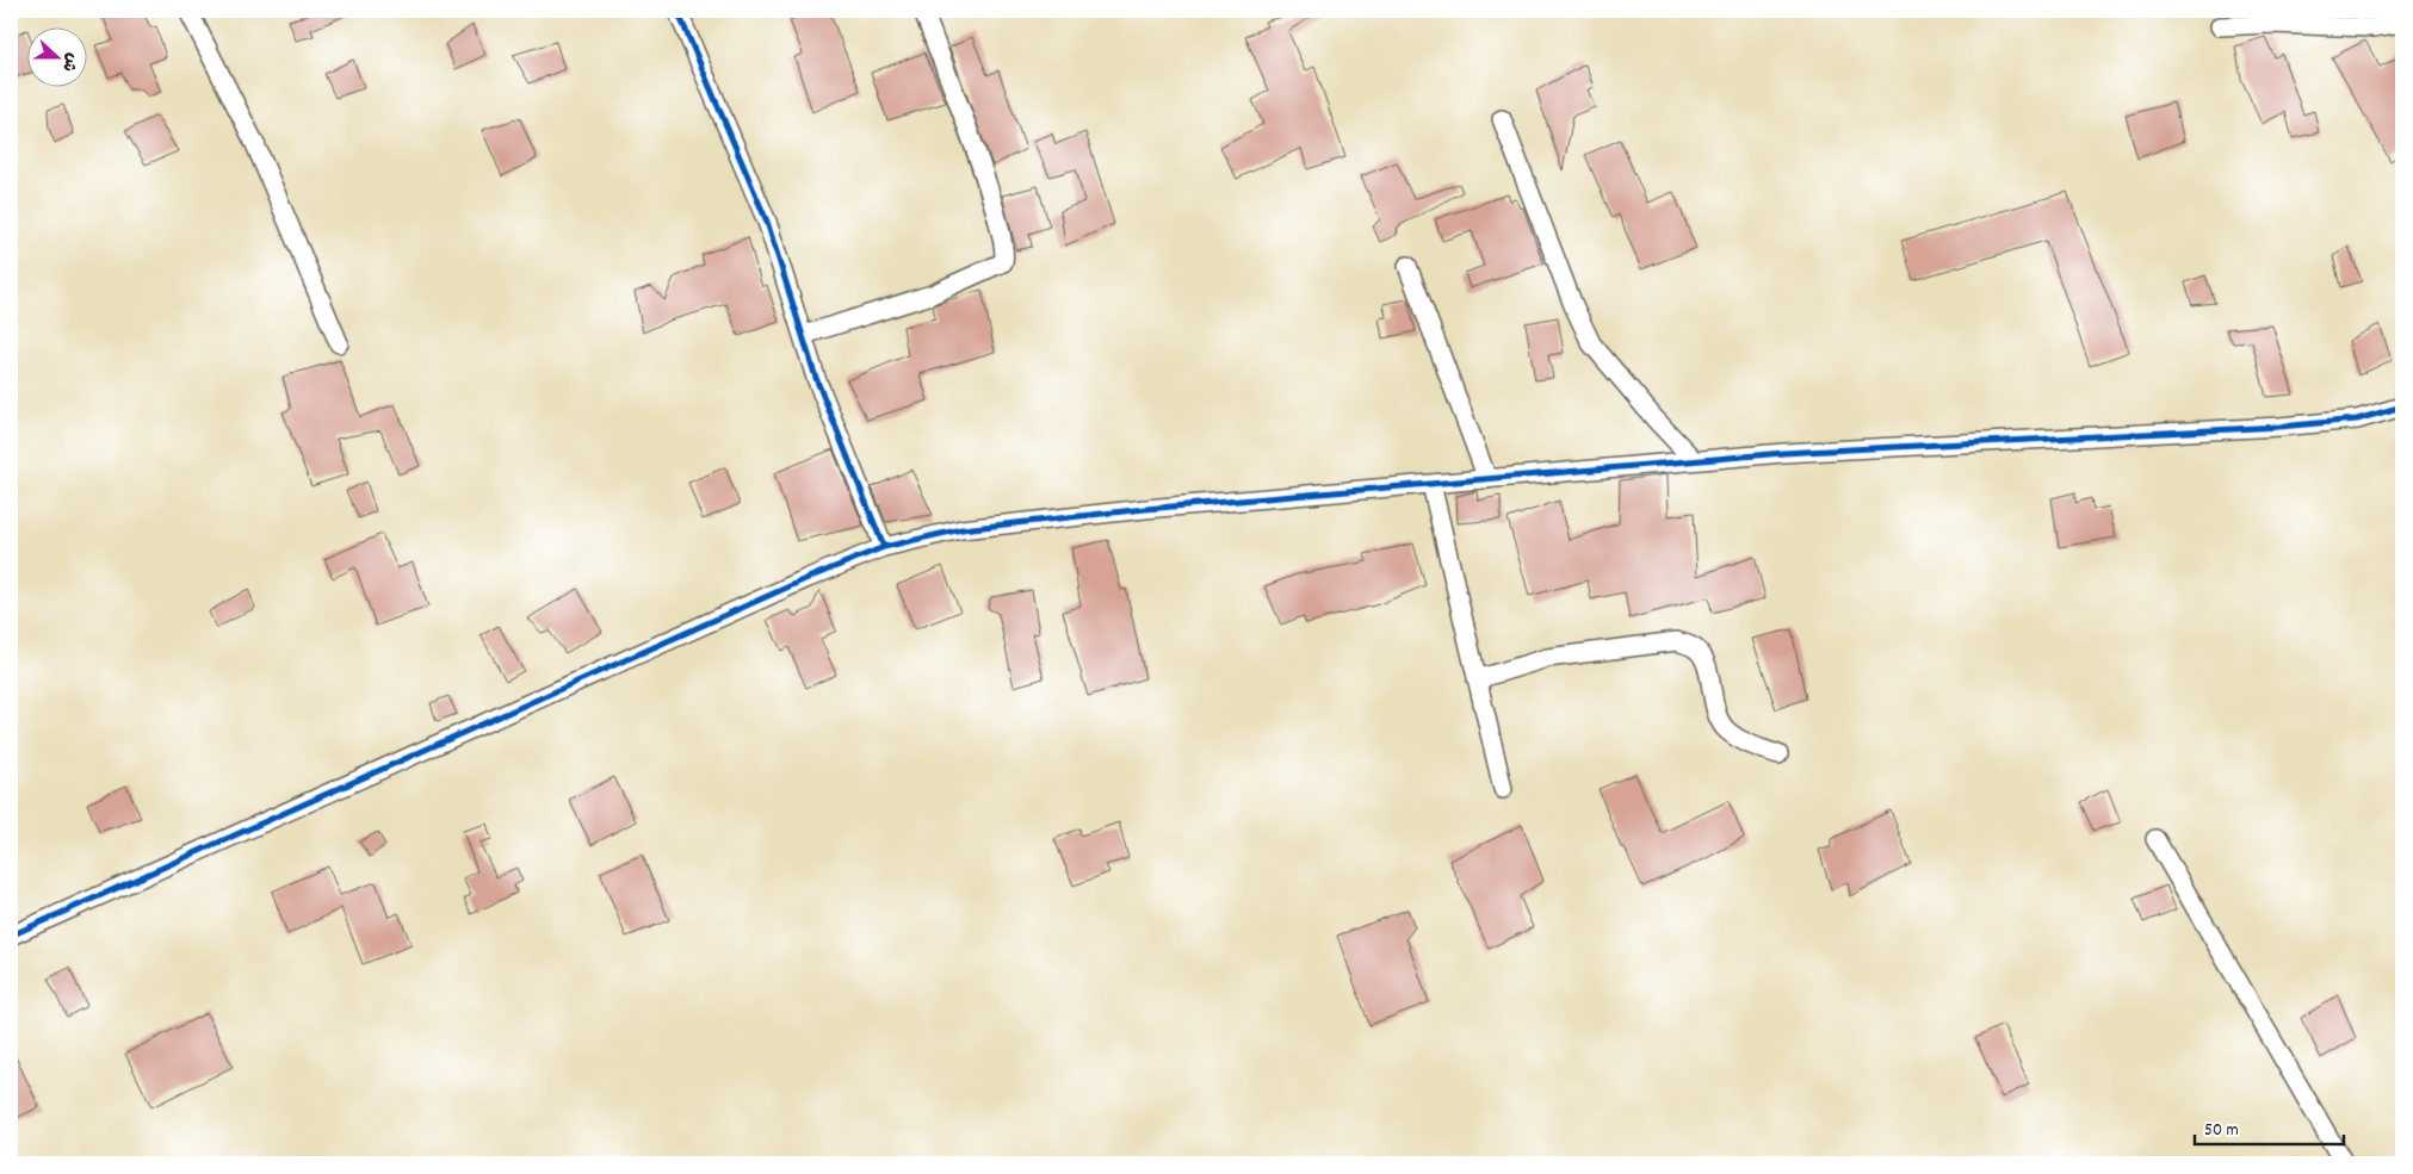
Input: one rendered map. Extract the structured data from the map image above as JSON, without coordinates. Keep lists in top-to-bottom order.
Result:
{
  "scale_bar": "50 m",
  "north": "right"
}
